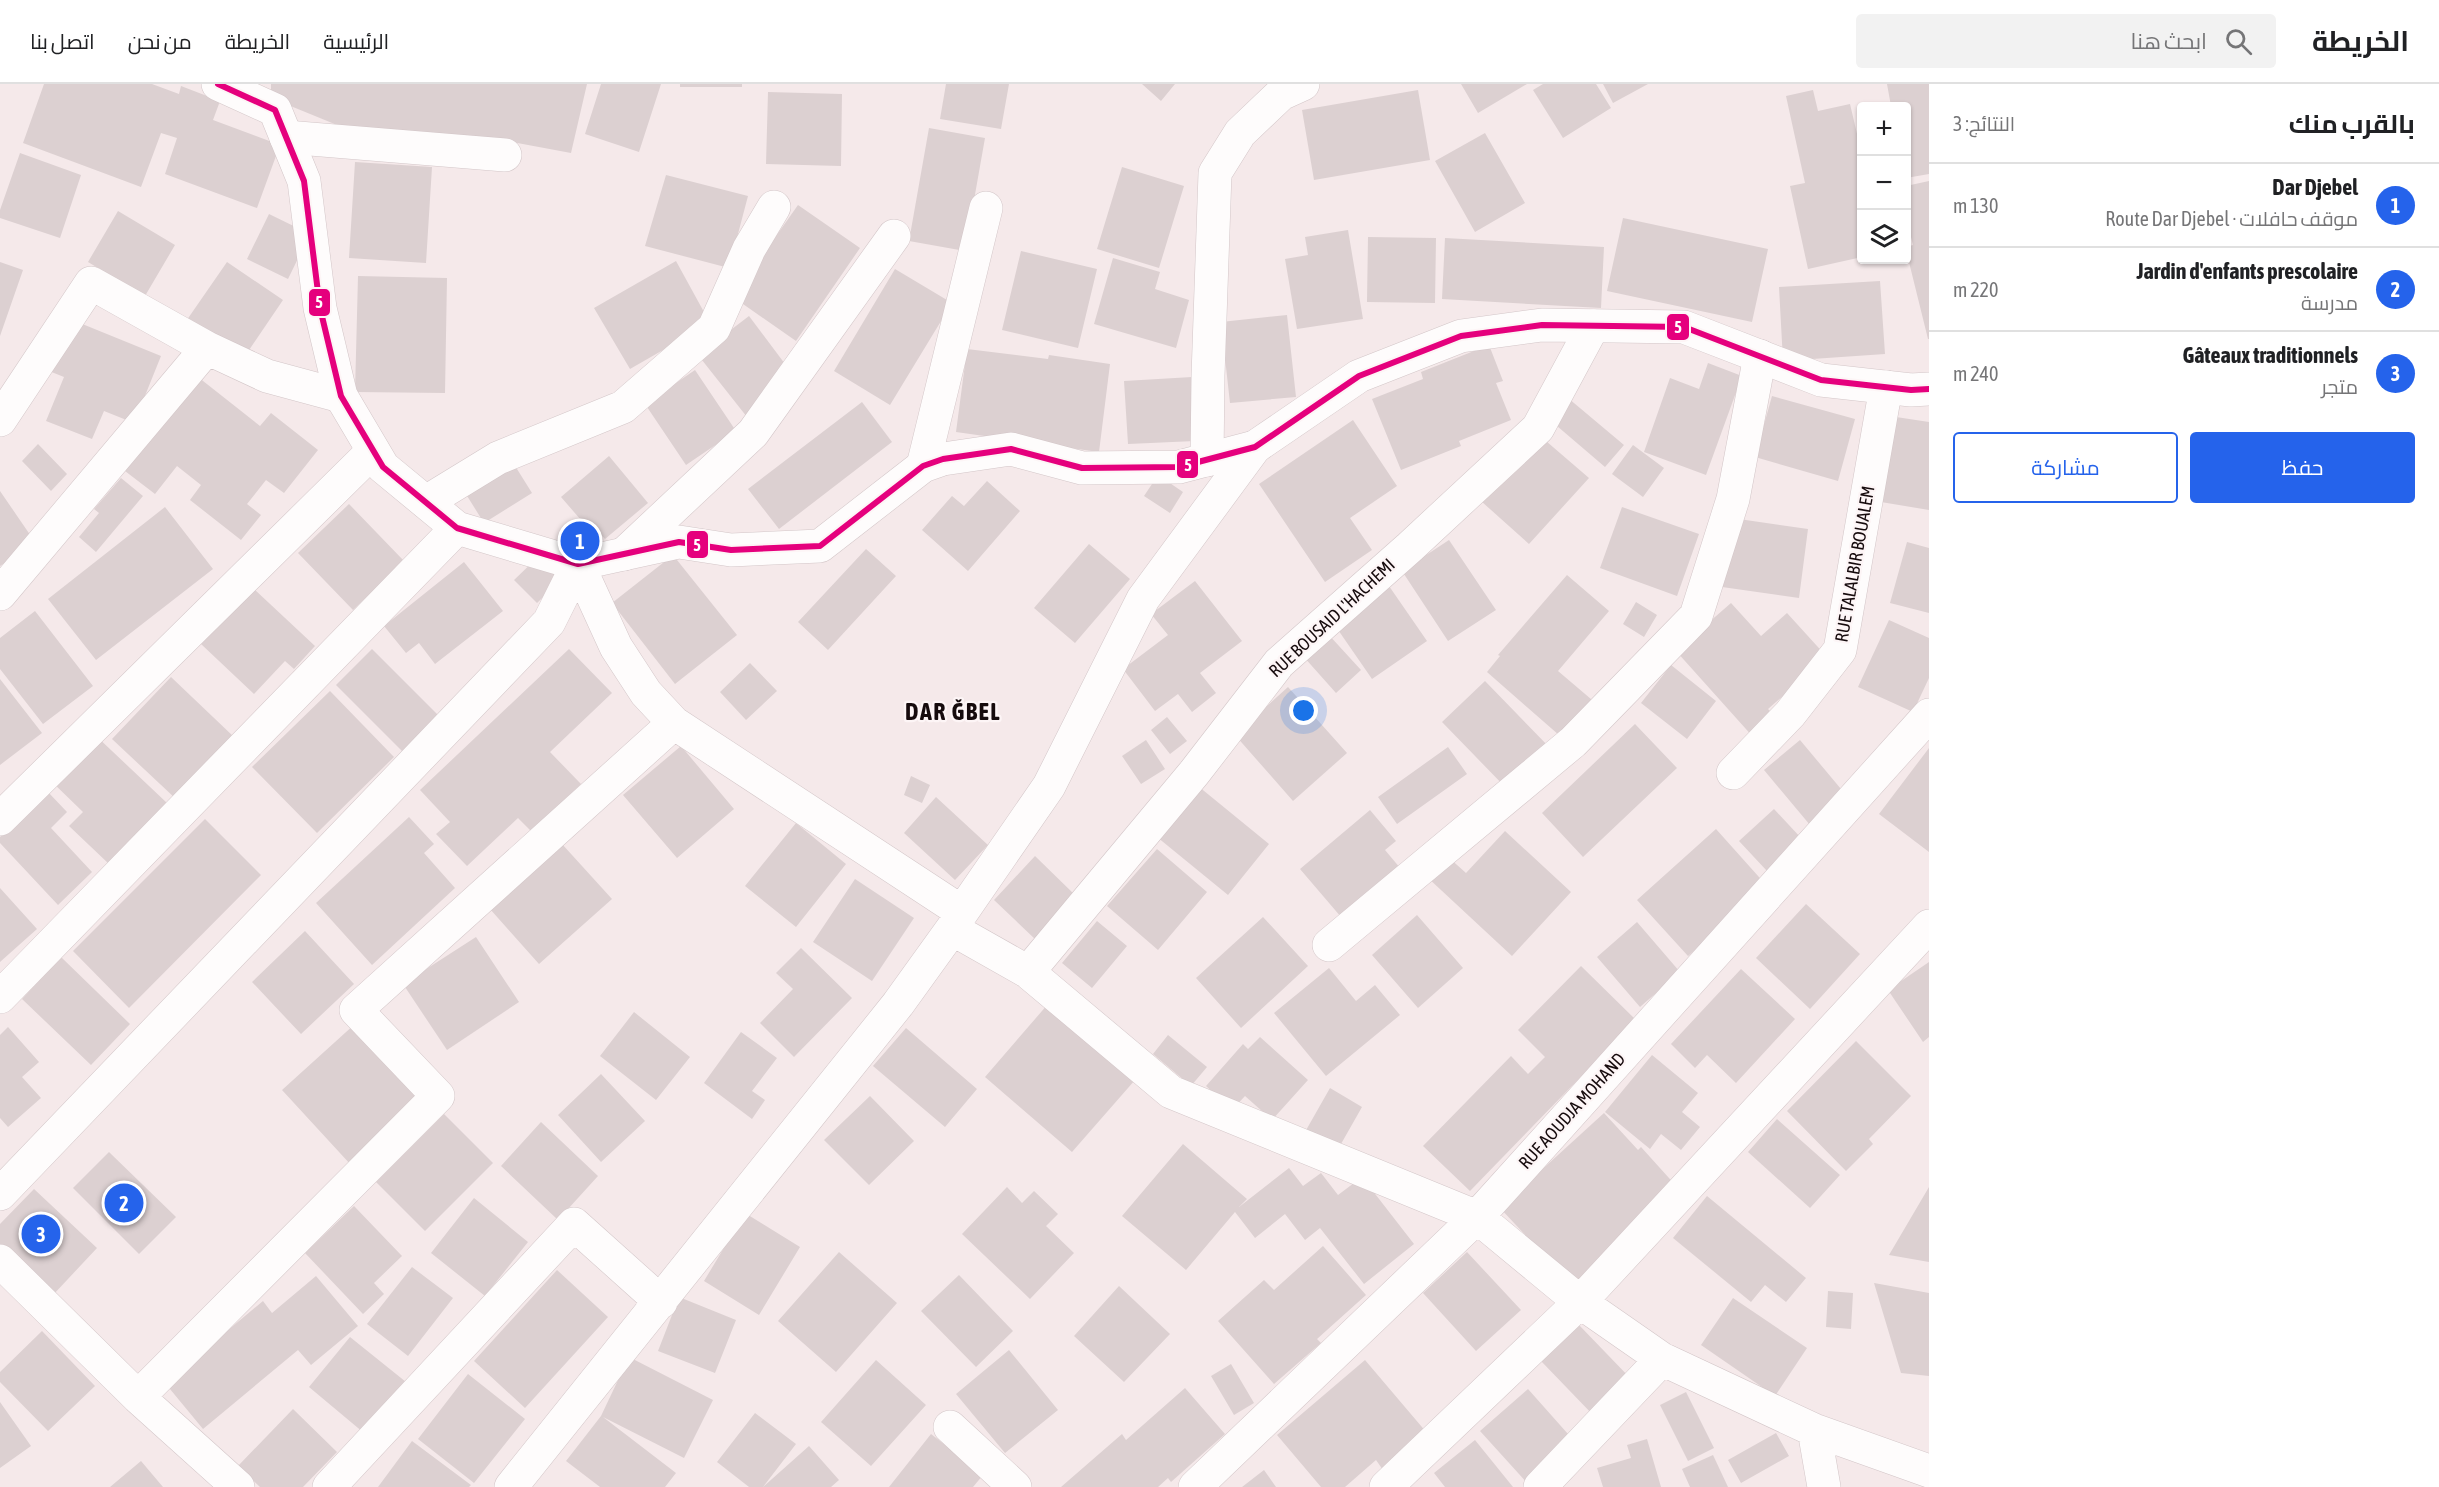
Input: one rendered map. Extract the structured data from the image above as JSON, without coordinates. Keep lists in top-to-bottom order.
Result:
{
  "streets": {
    "street": ["RUE TALALBIR BOUALEM", "RUE BOUSAID L'HACHEMI", "RUE AOUDJA MOHAND"]
  },
  "districts": ["DAR ǦBEL"],
  "lines": ["transit line 5"],
  "page": {
    "header": "الخريطة",
    "search": "ابحث هنا",
    "nav": [
      "الرئيسية",
      "الخريطة",
      "من نحن",
      "اتصل بنا"
    ],
    "heading": ["بالقرب منك", "النتائج: 3"],
    "map_buttons": ["+", "−"],
    "list": [
      {
        "mark": "1",
        "name": "Dar Djebel",
        "note": "موقف حافلات · Route Dar Djebel",
        "value": "130 m"
      },
      {
        "mark": "2",
        "name": "Jardin d'enfants prescolaire",
        "note": "مدرسة",
        "value": "220 m"
      },
      {
        "mark": "3",
        "name": "Gâteaux traditionnels",
        "note": "متجر",
        "value": "240 m"
      }
    ],
    "buttons": ["حفظ", "مشاركة"],
    "pins": ["1", "2", "3"]
  }
}
